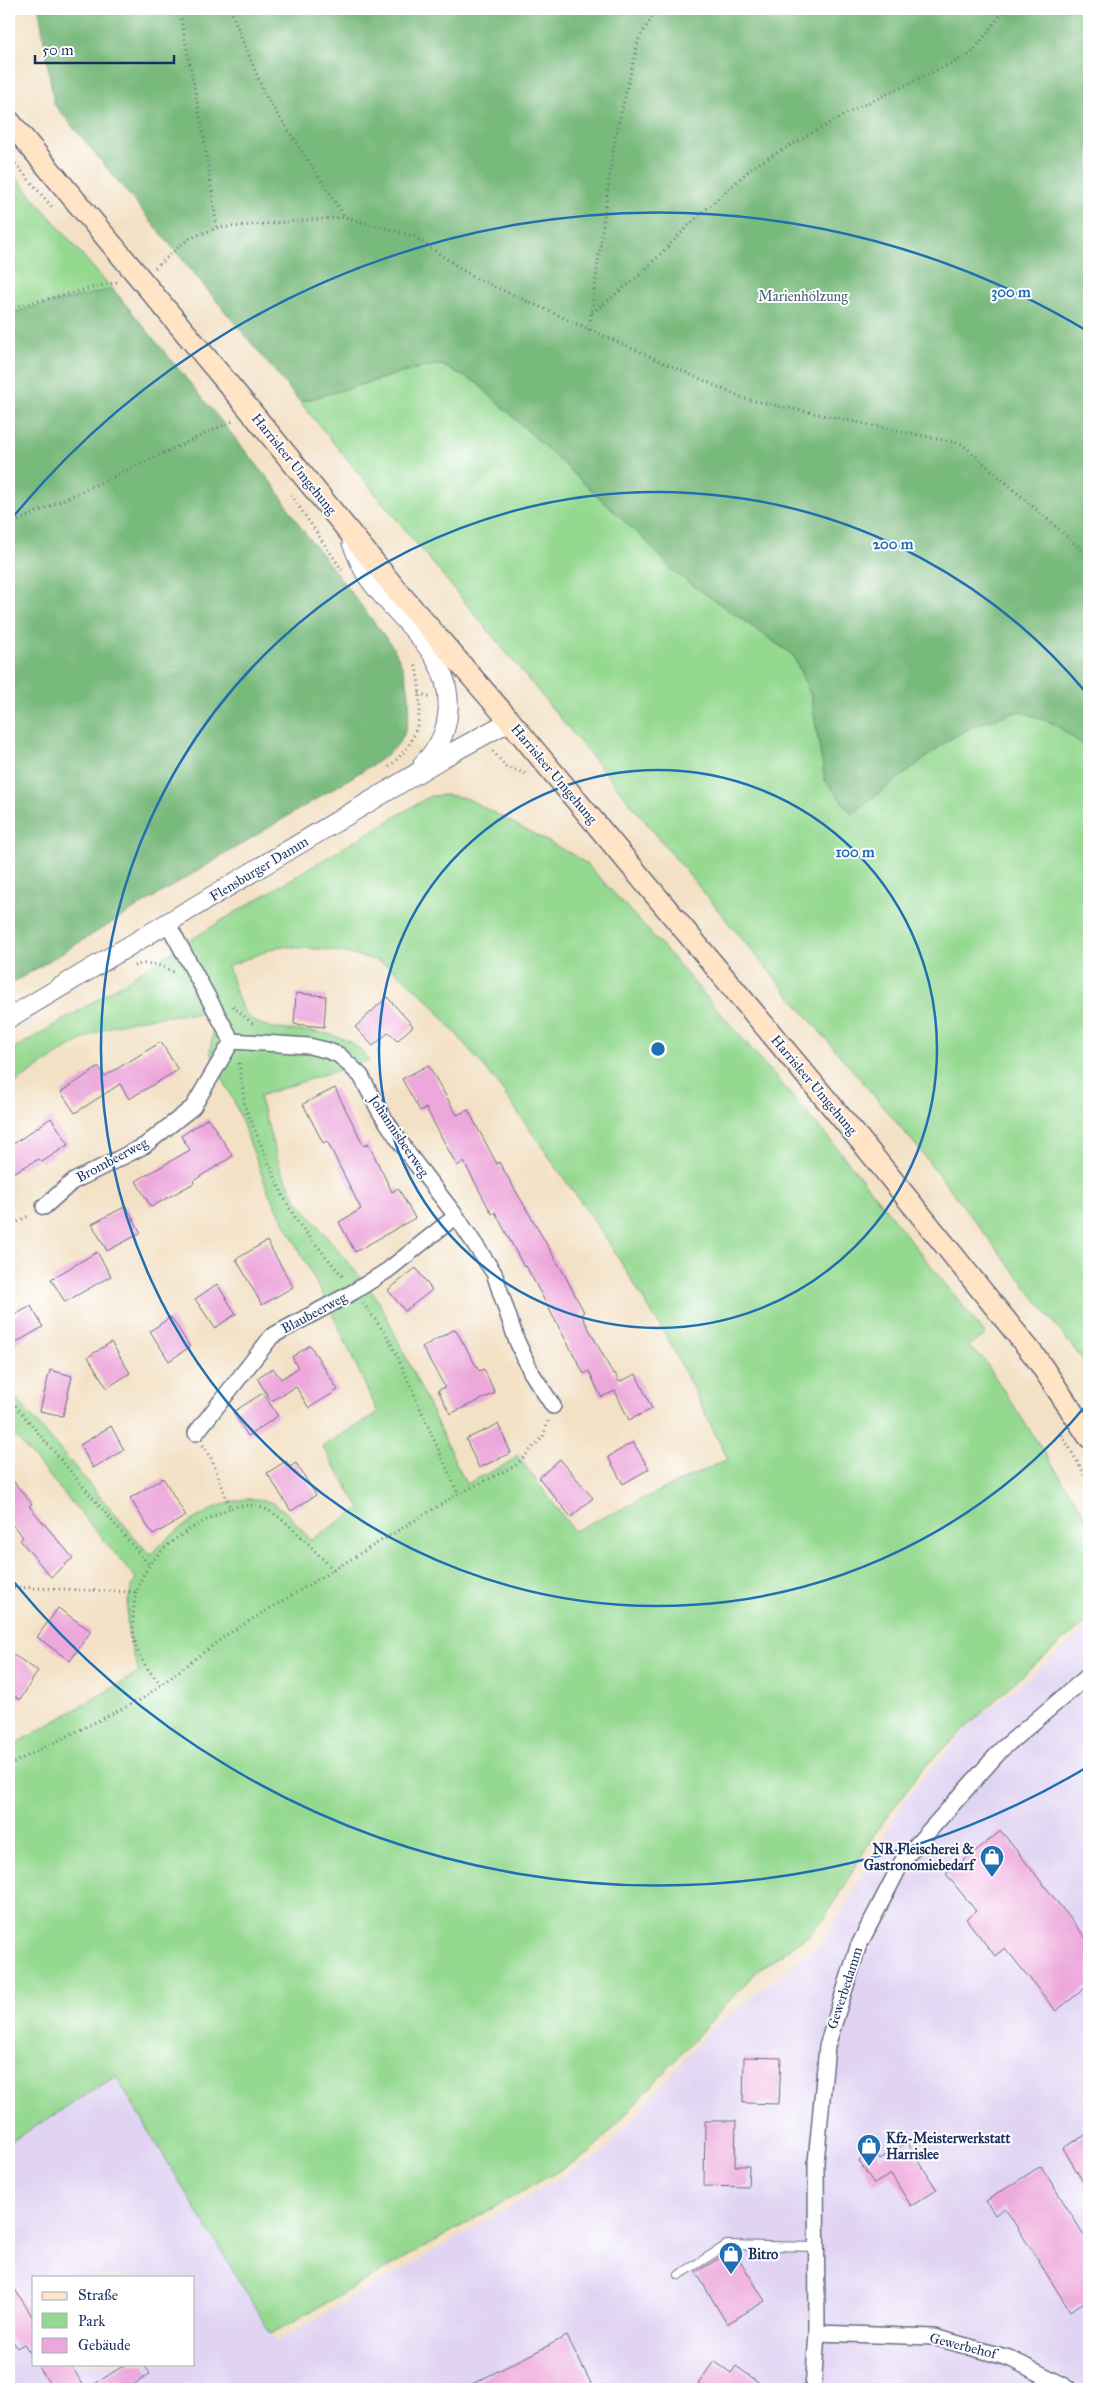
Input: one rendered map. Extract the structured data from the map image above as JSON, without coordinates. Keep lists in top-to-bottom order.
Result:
{
  "streets": {
    "main road": ["Harrisleer Umgehung"],
    "street": [
      "Flensburger Damm",
      "Johannisbeerweg",
      "Brombeerweg",
      "Blaubeerweg",
      "Gewerbedamm",
      "Gewerbehof"
    ]
  },
  "crossings": [
    ["Harrisleer Umgehung", "Flensburger Damm"],
    ["Johannisbeerweg", "Brombeerweg"],
    ["Johannisbeerweg", "Blaubeerweg"],
    ["Gewerbedamm", "Gewerbehof"]
  ],
  "parks": ["Marienhölzung"],
  "places": {
    "shop": ["NR Fleischerei & Gastronomiebedarf", "Kfz-Meisterwerkstatt Harrislee", "Bitro"]
  },
  "legend": ["Straße", "Park", "Gebäude"],
  "scale_bar": "50 m",
  "rings": ["300 m", "200 m", "100 m"]
}
